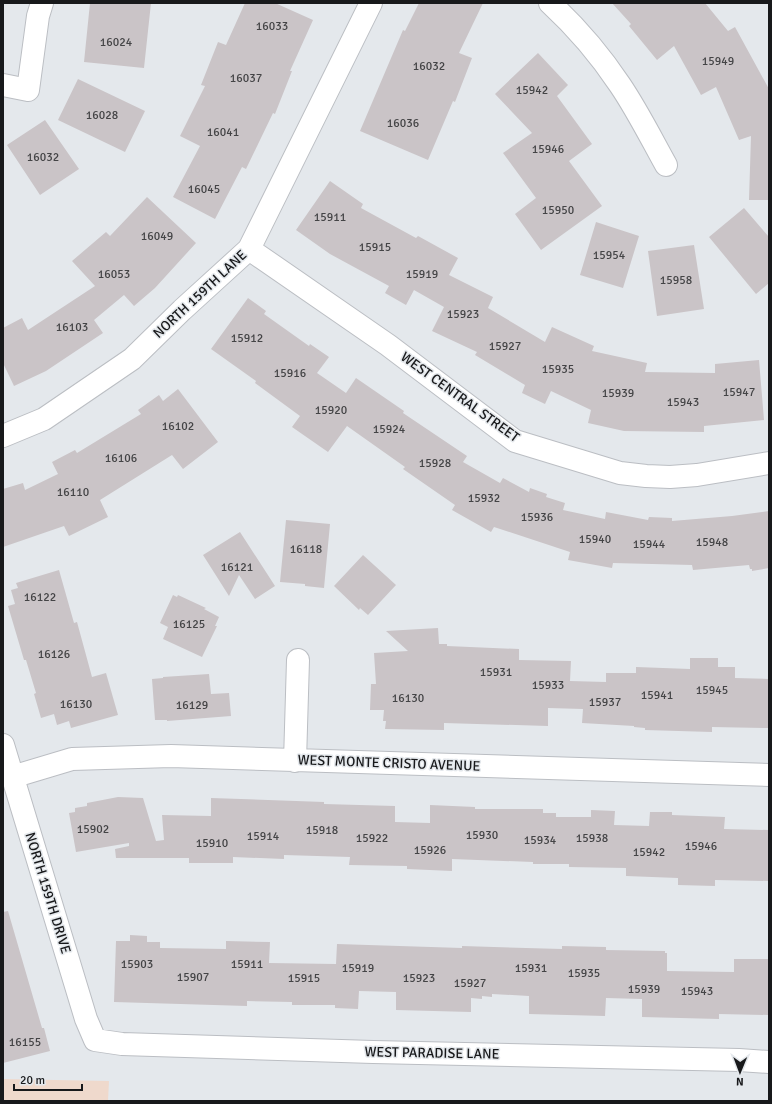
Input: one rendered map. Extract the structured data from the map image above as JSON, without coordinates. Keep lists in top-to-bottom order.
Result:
{
  "streets": {
    "street": [
      "NORTH 159TH LANE",
      "WEST CENTRAL STREET",
      "WEST MONTE CRISTO AVENUE",
      "NORTH 159TH DRIVE",
      "WEST PARADISE LANE"
    ]
  },
  "crossings": [
    ["NORTH 159TH LANE", "WEST CENTRAL STREET"],
    ["WEST MONTE CRISTO AVENUE", "NORTH 159TH DRIVE"],
    ["NORTH 159TH DRIVE", "WEST PARADISE LANE"]
  ],
  "house_numbers": [
    "16033",
    "16024",
    "15949",
    "16032",
    "16037",
    "15942",
    "16028",
    "16036",
    "16041",
    "15946",
    "16032",
    "16045",
    "15950",
    "15911",
    "16049",
    "15915",
    "15954",
    "16053",
    "15919",
    "15958",
    "15923",
    "16103",
    "15912",
    "15927",
    "15935",
    "15916",
    "15947",
    "15939",
    "15943",
    "15920",
    "16102",
    "15924",
    "16106",
    "15928",
    "16110",
    "15932",
    "15936",
    "15940",
    "15948",
    "15944",
    "16118",
    "16121",
    "16122",
    "16125",
    "16126",
    "15931",
    "15933",
    "15945",
    "15941",
    "16130",
    "15937",
    "16130",
    "16129",
    "15902",
    "15918",
    "15930",
    "15914",
    "15922",
    "15938",
    "15934",
    "15910",
    "15946",
    "15926",
    "15942",
    "15903",
    "15911",
    "15919",
    "15931",
    "15935",
    "15907",
    "15915",
    "15923",
    "15927",
    "15939",
    "15943",
    "16155"
  ],
  "scale_bar": "20 m",
  "north": "bottom"
}
